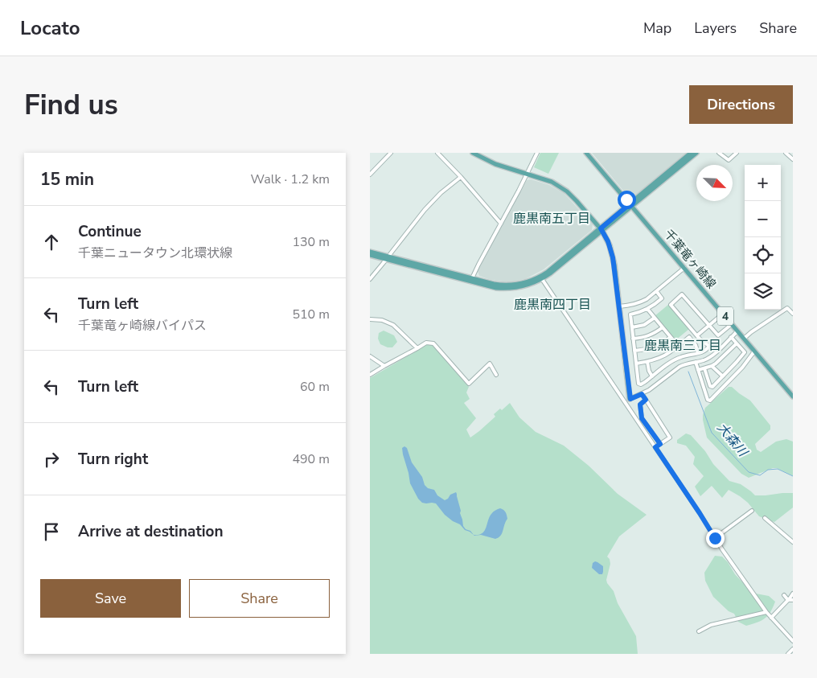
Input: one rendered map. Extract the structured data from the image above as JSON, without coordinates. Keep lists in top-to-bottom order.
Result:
{
  "streets": {
    "main road": ["千葉竜ヶ崎線", "4"]
  },
  "districts": ["鹿黒南五丁目", "鹿黒南四丁目", "鹿黒南三丁目"],
  "water": ["大森川"],
  "north": "bottom right",
  "page": {
    "header": "Locato",
    "nav": ["Map", "Layers", "Share"],
    "buttons": [
      "Directions",
      ["Save", "Share"]
    ],
    "title": "Find us",
    "heading": ["15 min", "Walk · 1.2 km"],
    "map_buttons": ["+", "−"],
    "list": [
      ["Continue", "千葉ニュータウン北環状線", "130 m"],
      ["Turn left", "千葉竜ヶ崎線バイパス", "510 m"],
      ["Turn left", "60 m"],
      ["Turn right", "490 m"],
      "Arrive at destination"
    ]
  }
}
